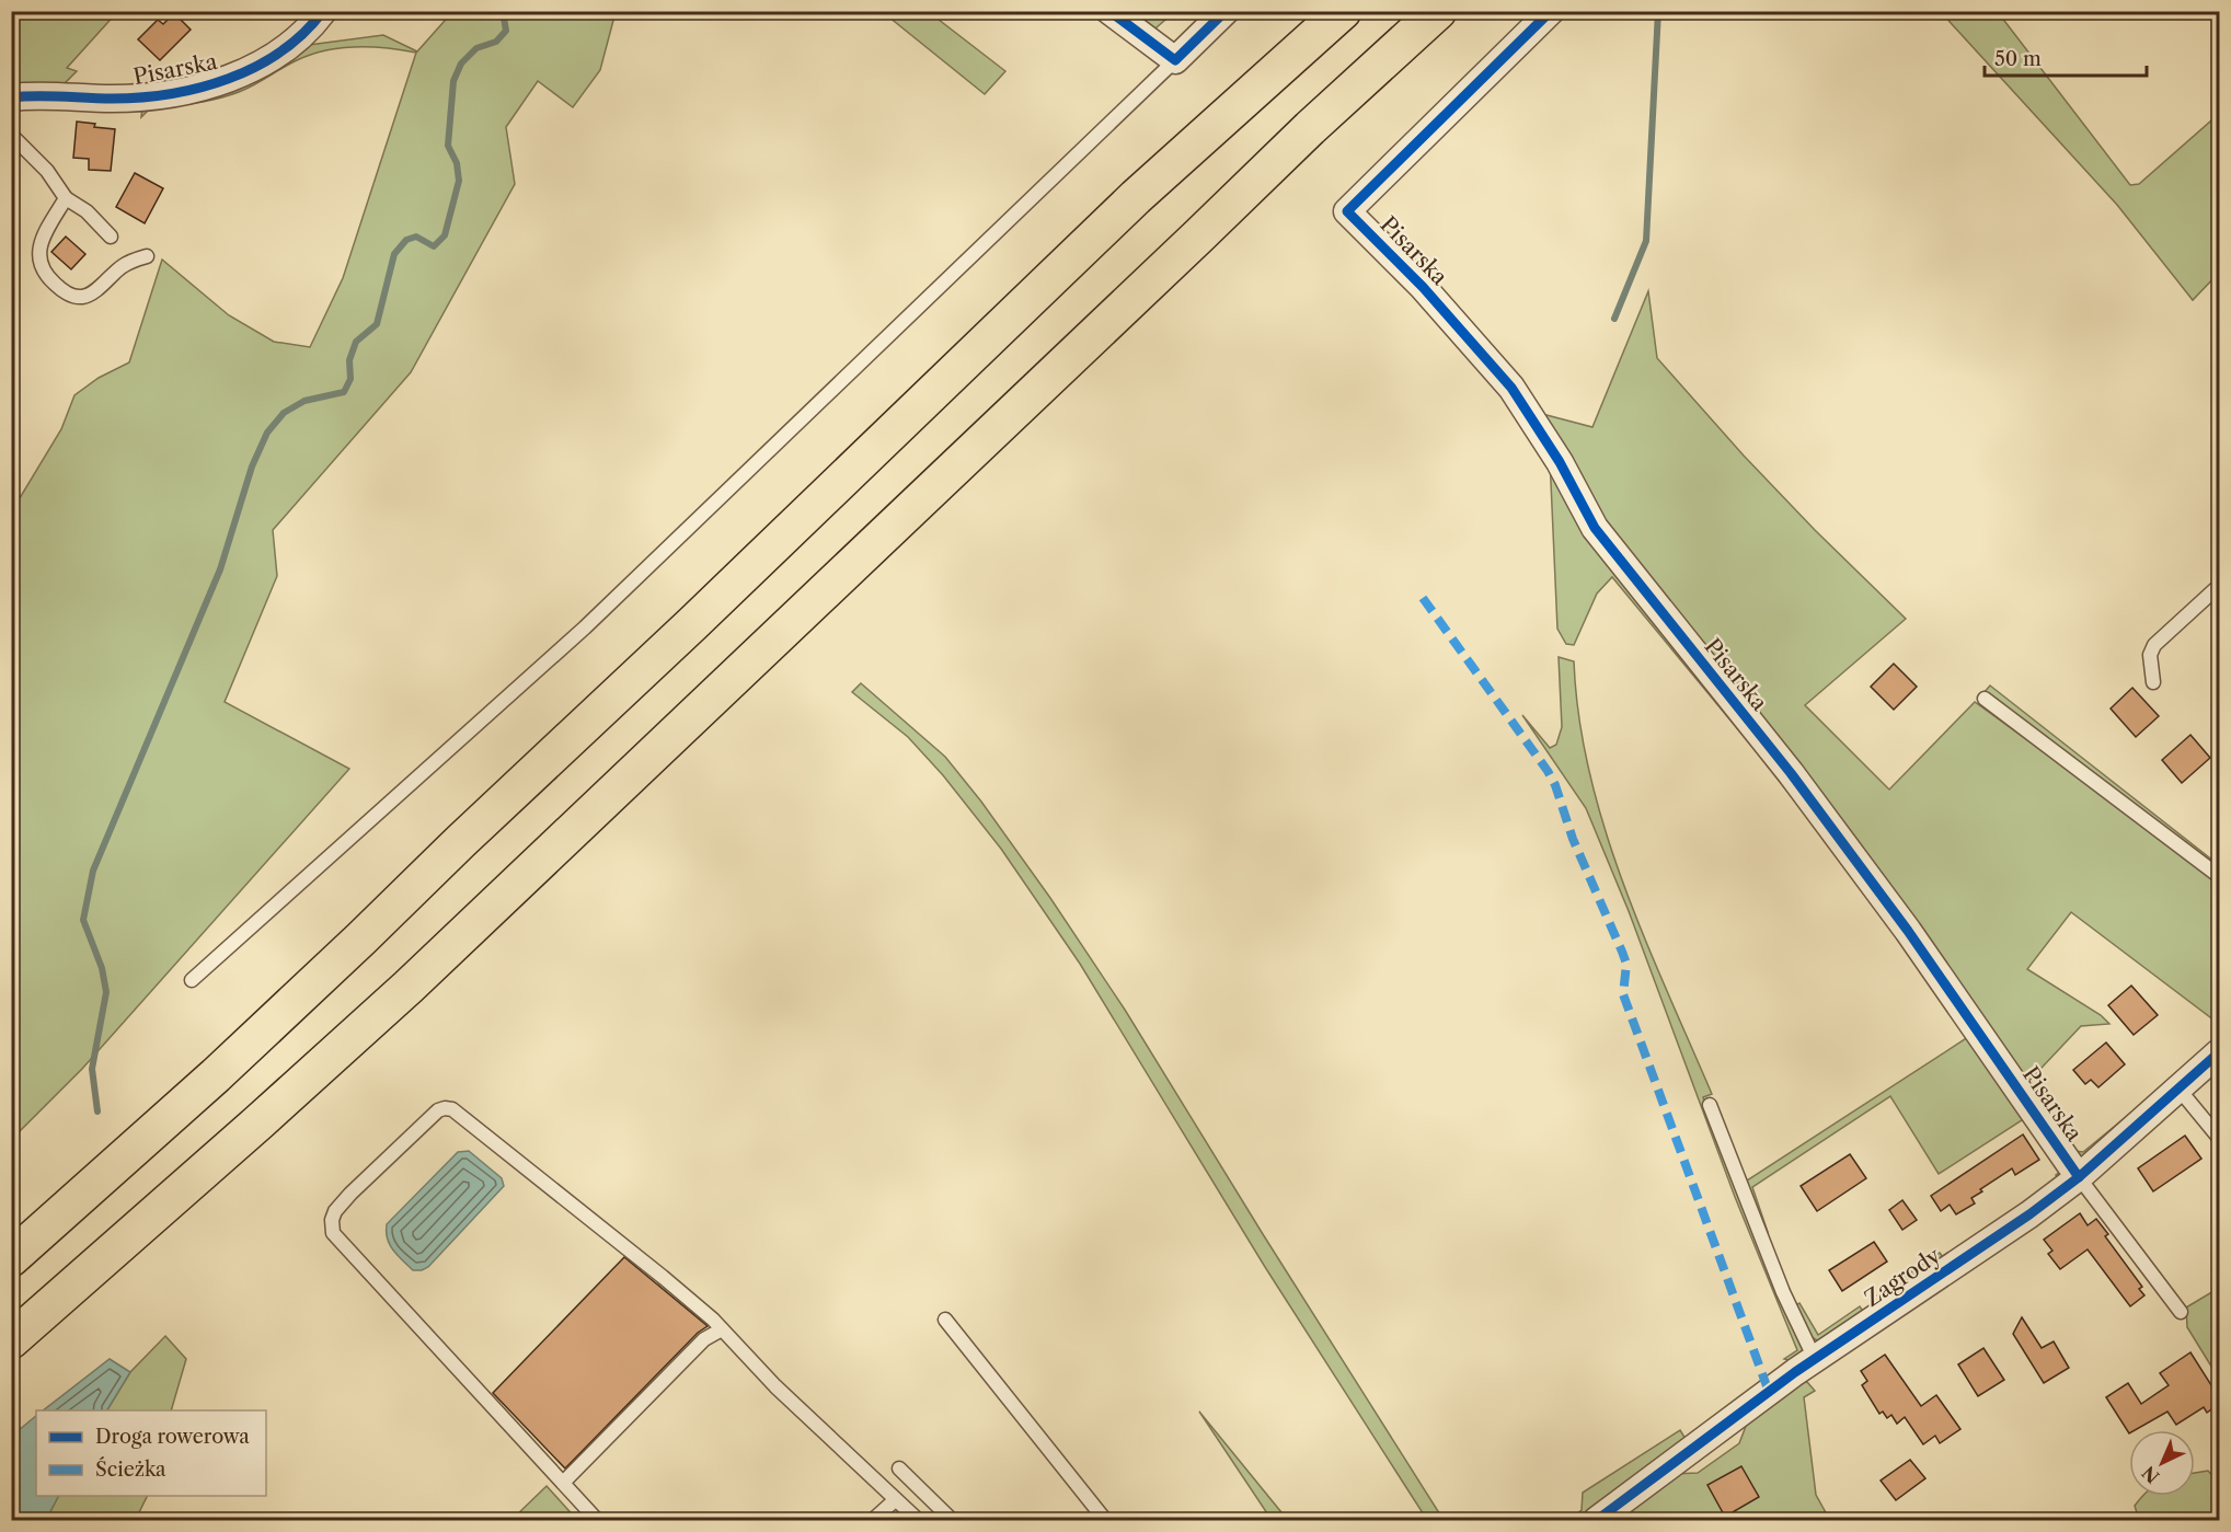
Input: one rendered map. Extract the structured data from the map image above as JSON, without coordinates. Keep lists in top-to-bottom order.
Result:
{
  "streets": {
    "street": ["Pisarska", "Zagrody"]
  },
  "crossings": [
    ["Pisarska", "Zagrody"]
  ],
  "legend": ["Droga rowerowa", "Ścieżka"],
  "scale_bar": "50 m",
  "north": "bottom left"
}
